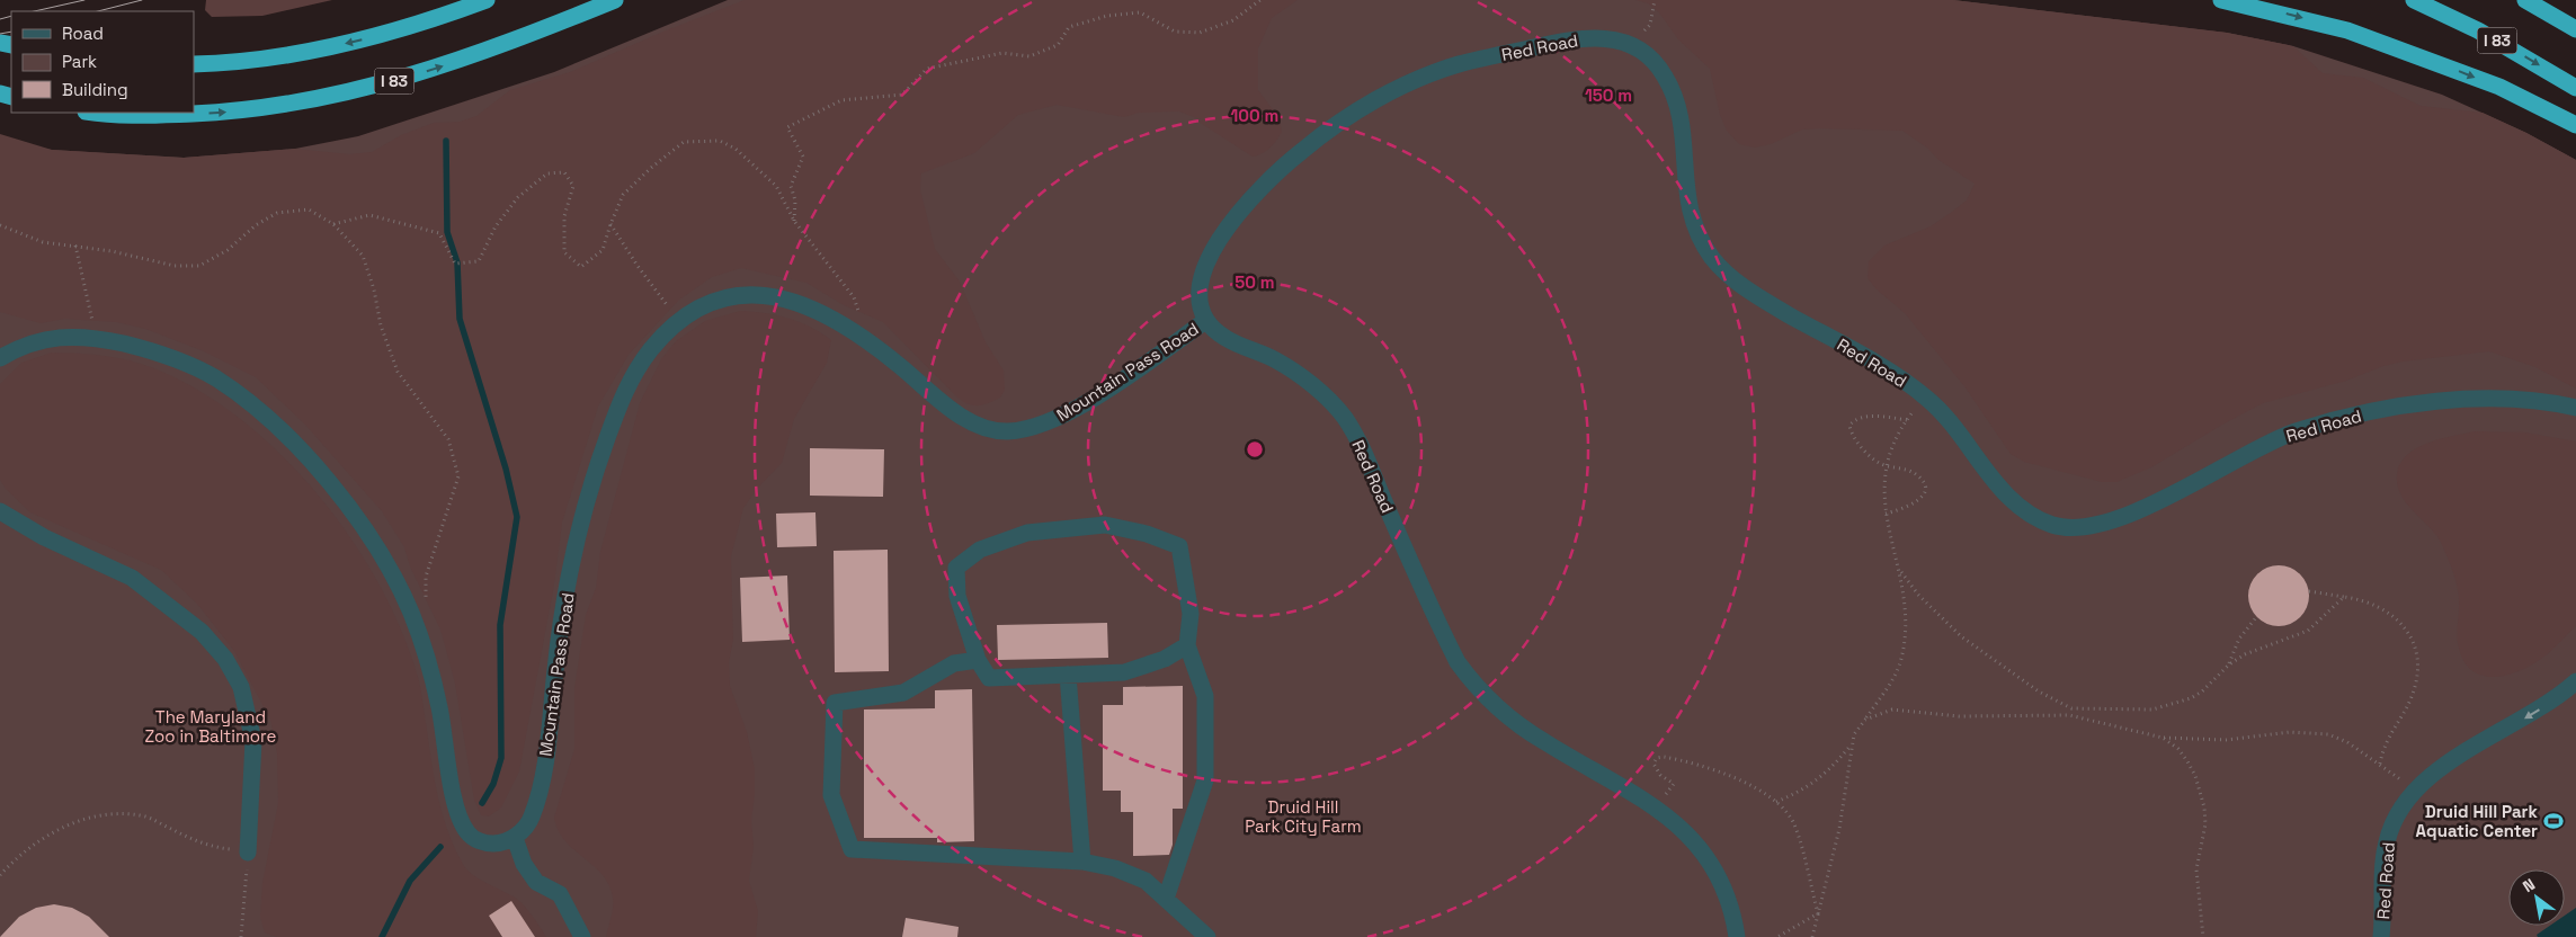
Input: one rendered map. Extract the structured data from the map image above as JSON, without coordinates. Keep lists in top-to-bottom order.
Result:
{
  "streets": {
    "highway": ["I 83"],
    "lane": ["Red Road", "Mountain Pass Road"]
  },
  "crossings": [
    ["Red Road", "Mountain Pass Road"]
  ],
  "parks": ["The Maryland Zoo in Baltimore", "Druid Hill Park City Farm"],
  "places": {
    "sports": ["Druid Hill Park Aquatic Center"]
  },
  "legend": ["Road", "Park", "Building"],
  "north": "top left",
  "rings": ["150 m", "100 m", "50 m"]
}
